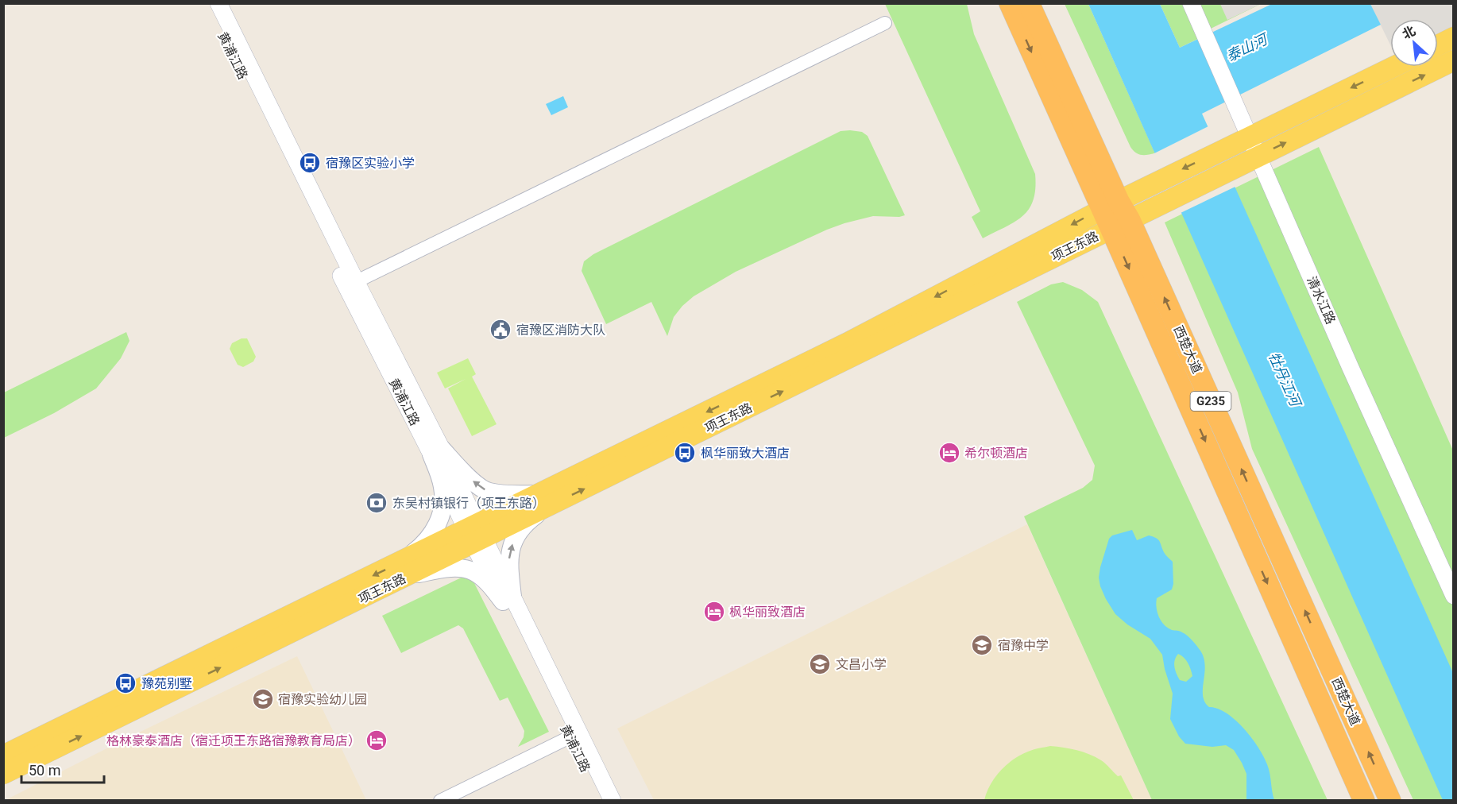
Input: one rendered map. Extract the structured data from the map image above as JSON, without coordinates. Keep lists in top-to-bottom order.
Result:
{
  "streets": {
    "highway": ["西楚大道", "G235"],
    "main road": ["项王东路"],
    "street": ["黄浦江路", "清水江路"]
  },
  "crossings": [
    ["黄浦江路", "项王东路"],
    ["项王东路", "清水江路"],
    ["项王东路", "西楚大道"]
  ],
  "water": ["泰山河", "牡丹江河"],
  "places": {
    "bus stop": ["宿豫区实验小学", "枫华丽致大酒店", "豫苑别墅"],
    "public building": ["宿豫区消防大队"],
    "hotel": ["希尔顿酒店", "枫华丽致酒店", "格林豪泰酒店（宿迁项王东路宿豫教育局店）"],
    "bank": ["东吴村镇银行（项王东路）"],
    "school or university": ["宿豫中学", "文昌小学", "宿豫实验幼儿园"]
  },
  "scale_bar": "50 m",
  "north": "top left"
}
